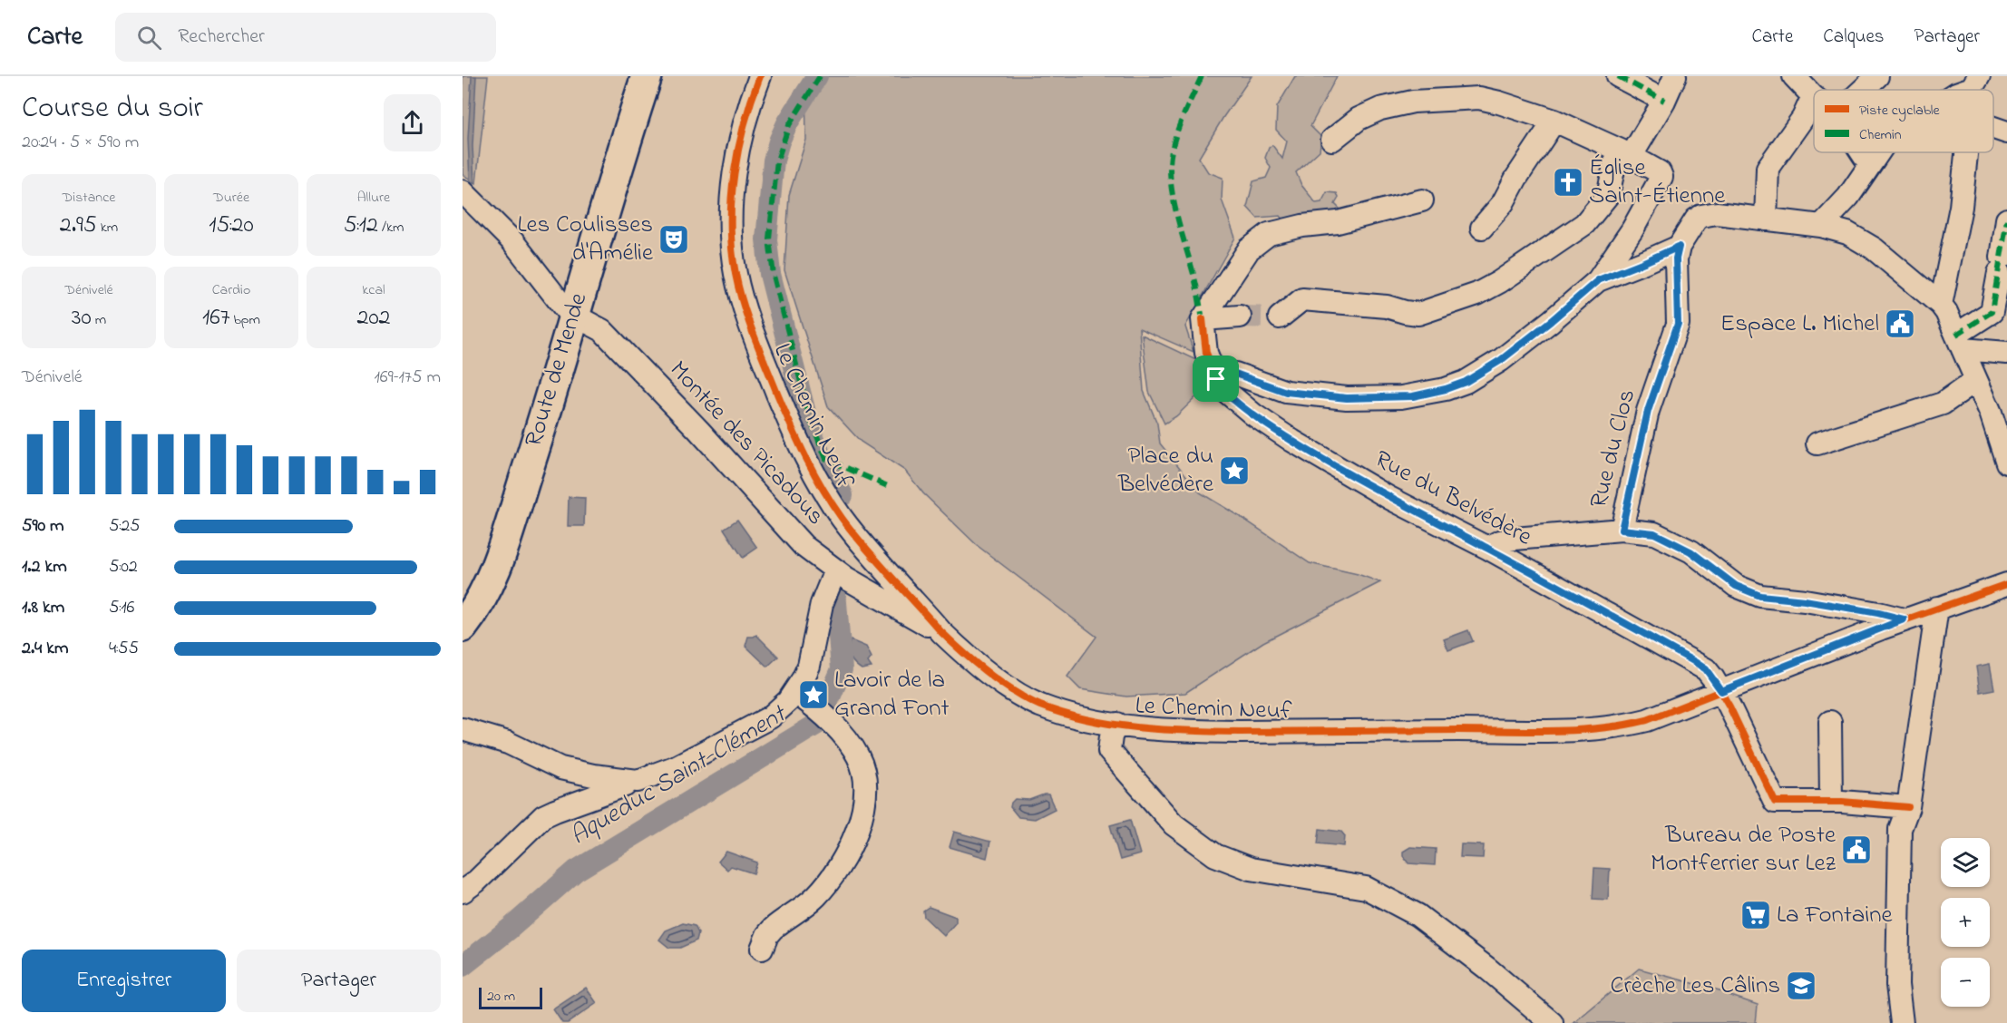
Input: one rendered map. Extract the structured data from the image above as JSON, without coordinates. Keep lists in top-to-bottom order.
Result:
{
  "streets": {
    "street": [
      "Route de Mende",
      "Le Chemin Neuf",
      "Montée des Picadous",
      "Rue du Clos",
      "Rue du Belvédère"
    ]
  },
  "crossings": [
    ["Route de Mende", "Montée des Picadous"],
    ["Le Chemin Neuf", "Montée des Picadous"],
    ["Le Chemin Neuf", "Rue du Clos"],
    ["Le Chemin Neuf", "Rue du Belvédère"]
  ],
  "water": ["Aqueduc Saint-Clément"],
  "places": {
    "church": ["Église Saint-Étienne"],
    "theatre": ["Les Coulisses d'Amélie"],
    "public building": ["Espace L. Michel", "Bureau de Poste Montferrier sur Lez"],
    "place": ["Place du Belvédère", "Lavoir de la Grand Font"],
    "supermarket": ["La Fontaine"],
    "school or university": ["Crèche Les Câlins"]
  },
  "legend": ["Piste cyclable", "Chemin"],
  "scale_bar": "20 m",
  "page": {
    "header": "Carte",
    "search": "Rechercher",
    "nav": ["Carte", "Calques", "Partager"],
    "heading": ["Course du soir", "20:24 · 5 × 590 m"],
    "stats": [
      ["Distance", "2.95 km"],
      ["Durée", "15:20"],
      ["Allure", "5:12 /km"],
      ["Dénivelé", "30 m"],
      ["Cardio", "167 bpm"],
      ["kcal", "202"]
    ],
    "chart": ["Dénivelé", "169–175 m"],
    "list": [
      {
        "name": "590 m",
        "note": "5:25"
      },
      {
        "name": "1.2 km",
        "note": "5:02"
      },
      {
        "name": "1.8 km",
        "note": "5:16"
      },
      {
        "name": "2.4 km",
        "note": "4:55"
      }
    ],
    "map_buttons": ["+", "−"],
    "buttons": ["Enregistrer", "Partager"],
    "scale": "20 m"
  }
}
